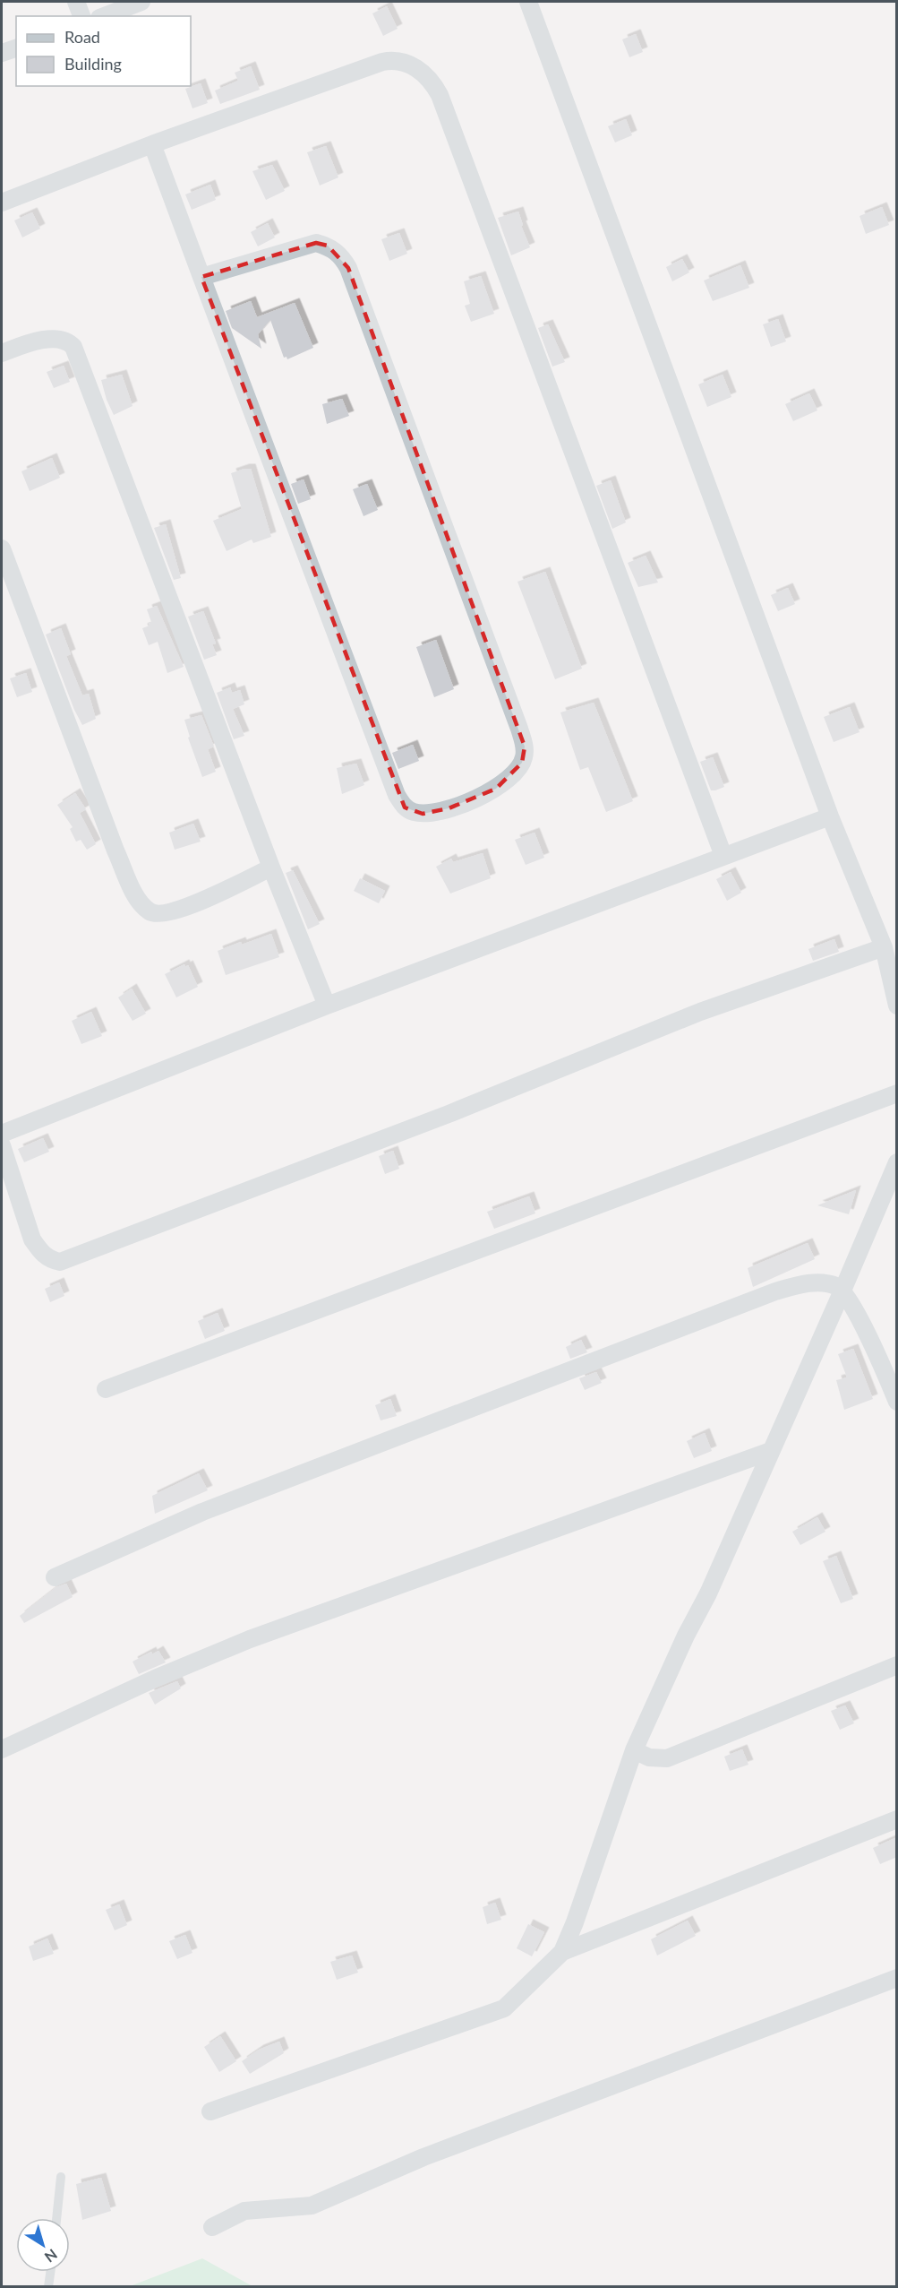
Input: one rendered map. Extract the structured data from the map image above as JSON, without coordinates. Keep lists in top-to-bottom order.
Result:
{
  "legend": ["Road", "Building"],
  "north": "bottom right"
}
